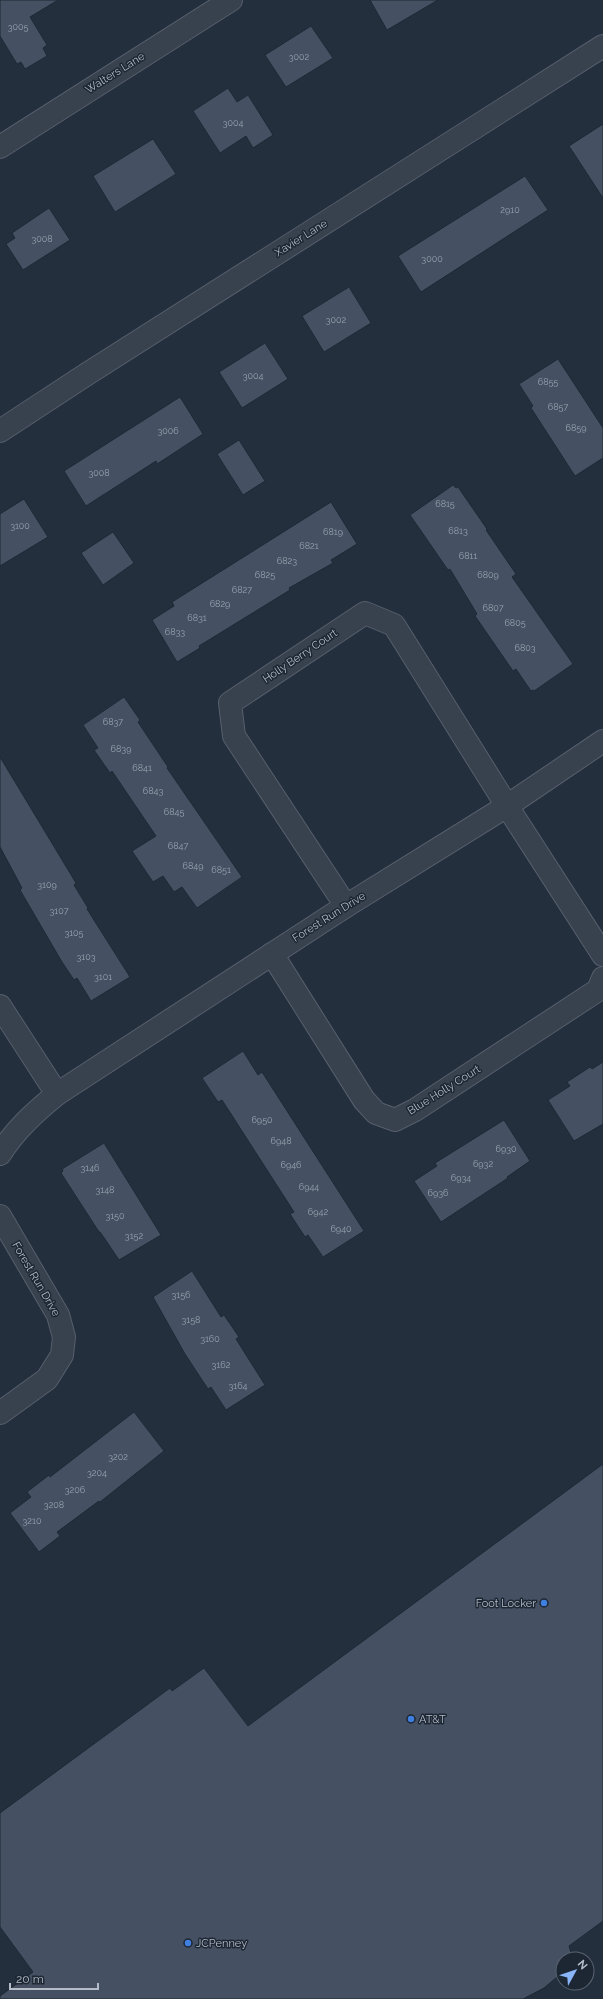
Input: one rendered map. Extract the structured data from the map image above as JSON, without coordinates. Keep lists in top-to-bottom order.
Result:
{
  "streets": {
    "street": [
      "Walters Lane",
      "Xavier Lane",
      "Holly Berry Court",
      "Forest Run Drive",
      "Blue Holly Court"
    ]
  },
  "crossings": [
    ["Holly Berry Court", "Forest Run Drive"],
    ["Forest Run Drive", "Blue Holly Court"]
  ],
  "places": ["Foot Locker", "AT&T", "JCPenney"],
  "house_numbers": [
    "3005",
    "3002",
    "3004",
    "2910",
    "3008",
    "3000",
    "3002",
    "3004",
    "6855",
    "6857",
    "6859",
    "3006",
    "3008",
    "6815",
    "3100",
    "6813",
    "6819",
    "6821",
    "6811",
    "6823",
    "6825",
    "6809",
    "6827",
    "6829",
    "6807",
    "6831",
    "6805",
    "6833",
    "6803",
    "6837",
    "6839",
    "6841",
    "6843",
    "6845",
    "6847",
    "6849",
    "6851",
    "3109",
    "3107",
    "3105",
    "3103",
    "3101",
    "6950",
    "6948",
    "6930",
    "6932",
    "6946",
    "3146",
    "6934",
    "6944",
    "3148",
    "6936",
    "6942",
    "3150",
    "6940",
    "3152",
    "3156",
    "3158",
    "3160",
    "3162",
    "3164",
    "3202",
    "3204",
    "3206",
    "3208",
    "3210"
  ],
  "scale_bar": "20 m",
  "north": "top right"
}
